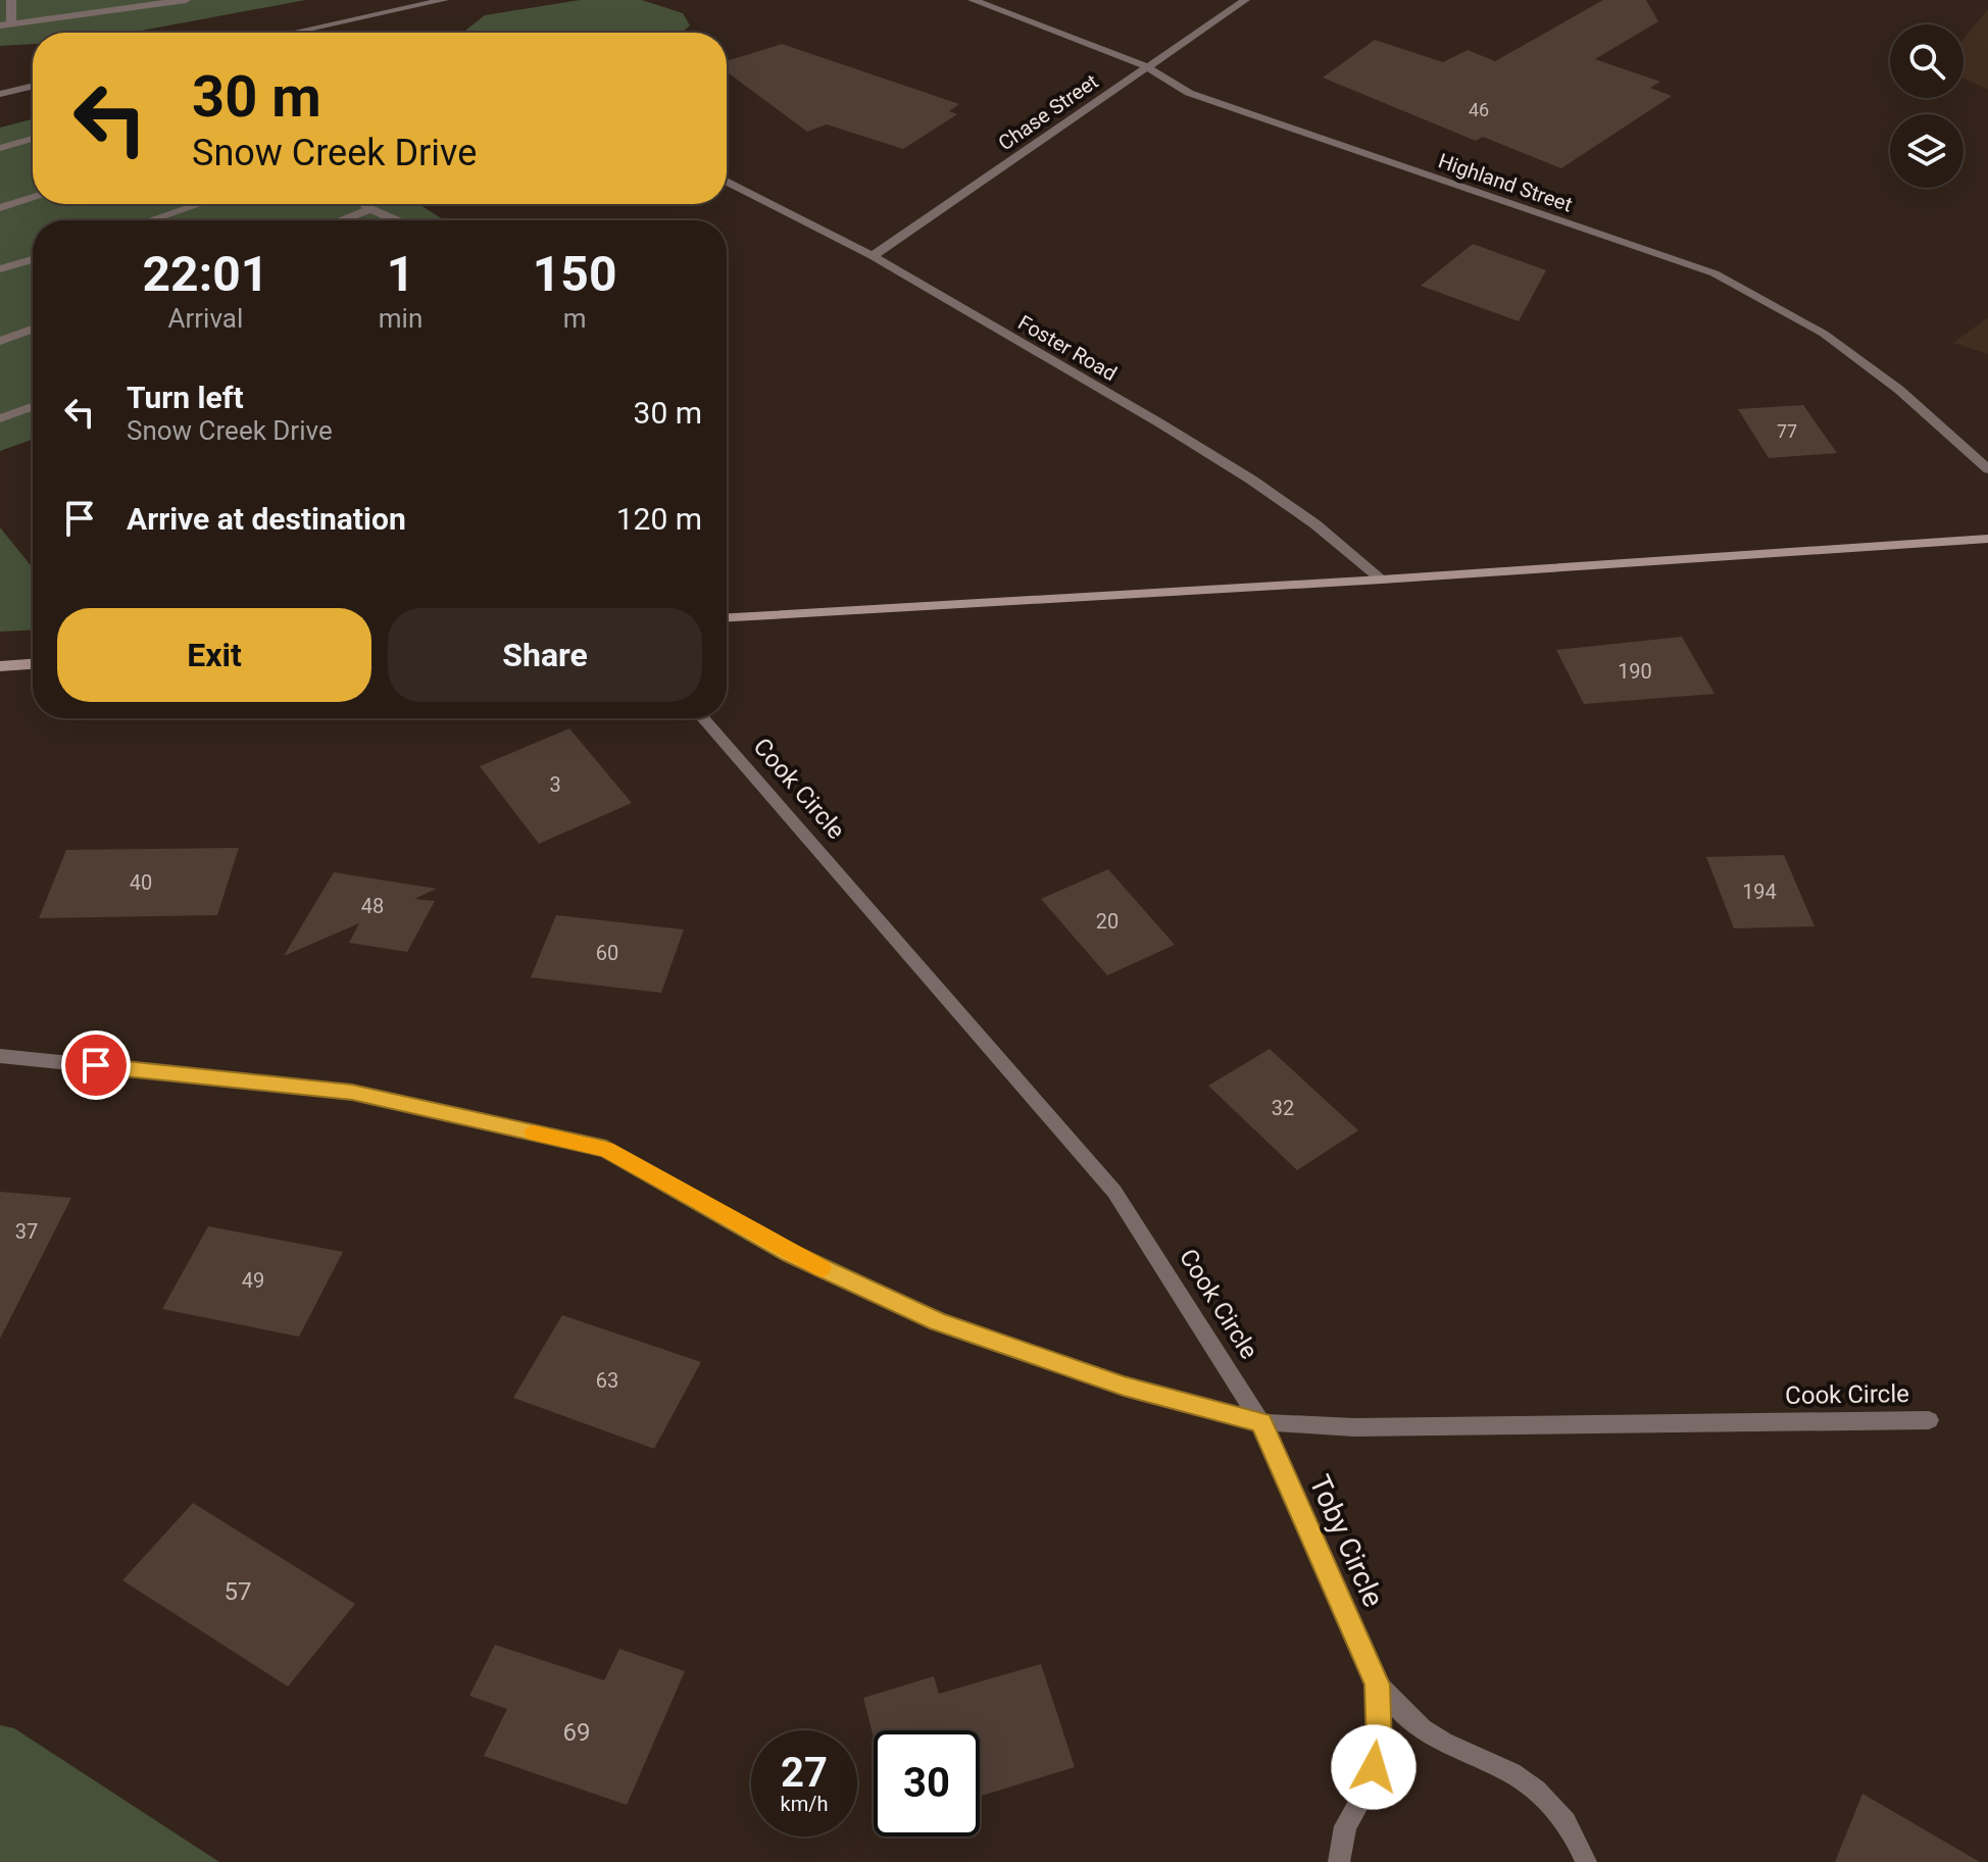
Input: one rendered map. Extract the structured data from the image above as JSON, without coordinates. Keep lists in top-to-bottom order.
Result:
{
  "streets": {
    "street": [
      "Chase Street",
      "Highland Street",
      "Foster Road",
      "Cook Circle",
      "Toby Circle"
    ]
  },
  "crossings": [
    ["Chase Street", "Highland Street"],
    ["Chase Street", "Foster Road"],
    ["Cook Circle", "Toby Circle"]
  ],
  "house_numbers": [
    "46",
    "77",
    "190",
    "3",
    "40",
    "194",
    "48",
    "20",
    "60",
    "32",
    "37",
    "49",
    "63",
    "57",
    "69"
  ],
  "page": {
    "turn": ["30 m", "Snow Creek Drive"],
    "eta": [
      "22:01",
      "Arrival",
      "1",
      "min",
      "150",
      "m"
    ],
    "list": [
      {
        "name": "Turn left",
        "note": "Snow Creek Drive",
        "value": "30 m"
      },
      {
        "name": "Arrive at destination",
        "value": "120 m"
      }
    ],
    "buttons": ["Exit", "Share"],
    "speed": "27 km/h",
    "limit": "30"
  }
}
